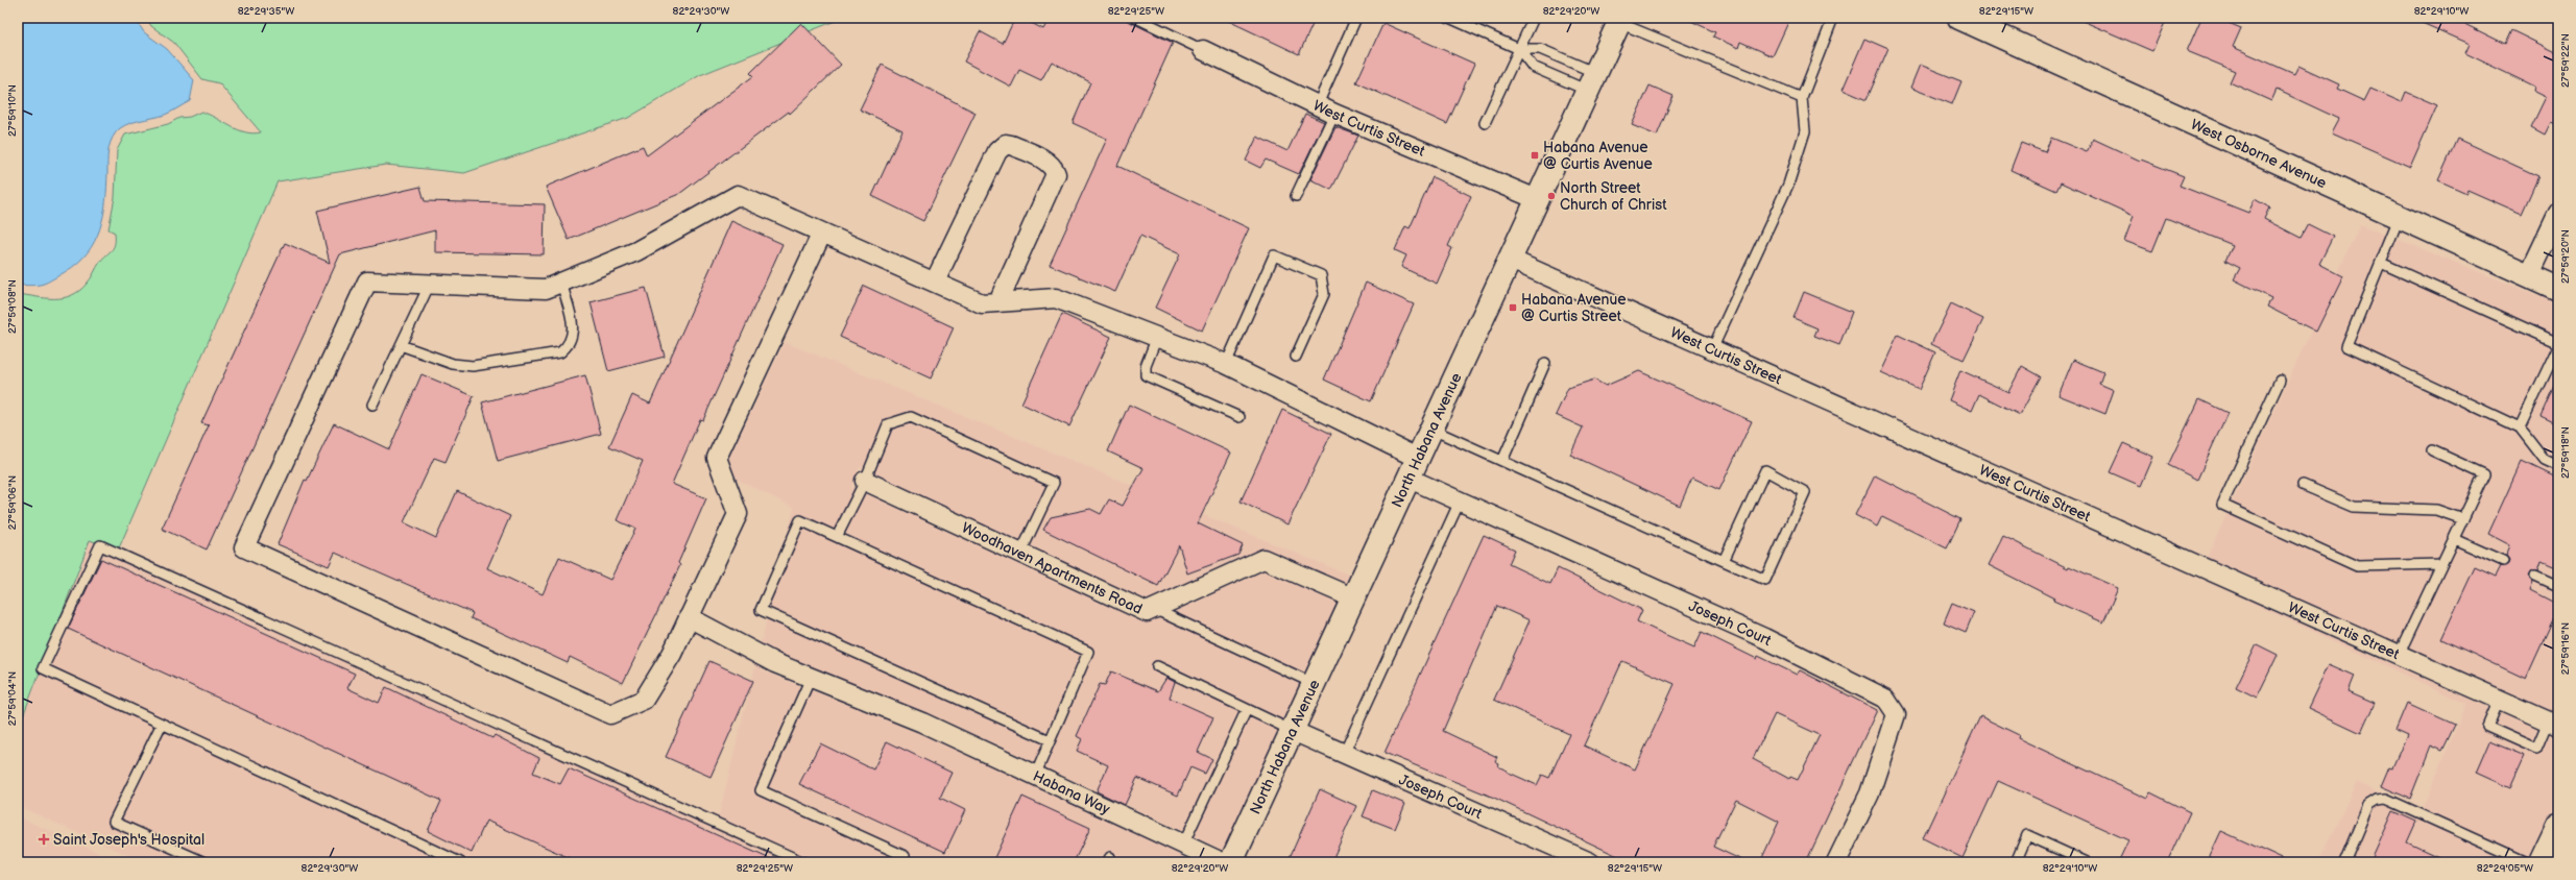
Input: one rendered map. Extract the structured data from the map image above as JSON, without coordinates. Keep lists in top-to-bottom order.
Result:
{
  "streets": {
    "street": [
      "West Curtis Street",
      "West Osborne Avenue",
      "North Habana Avenue",
      "Woodhaven Apartments Road",
      "Joseph Court",
      "Habana Way"
    ]
  },
  "crossings": [
    ["West Curtis Street", "North Habana Avenue"],
    ["North Habana Avenue", "Woodhaven Apartments Road"],
    ["North Habana Avenue", "Joseph Court"]
  ],
  "places": {
    "transit": ["Habana Avenue @ Curtis Avenue", "Habana Avenue @ Curtis Street"],
    "other": ["North Street Church of Christ"],
    "health": ["Saint Joseph's Hospital"]
  },
  "coordinates": [
    "82°29'35\"W",
    "82°29'30\"W",
    "82°29'25\"W",
    "82°29'20\"W",
    "82°29'15\"W",
    "82°29'10\"W",
    "27°59'22\"N",
    "27°59'10\"N",
    "27°59'20\"N",
    "27°59'08\"N",
    "27°59'18\"N",
    "27°59'06\"N",
    "27°59'16\"N",
    "27°59'04\"N",
    "82°29'05\"W"
  ]
}
